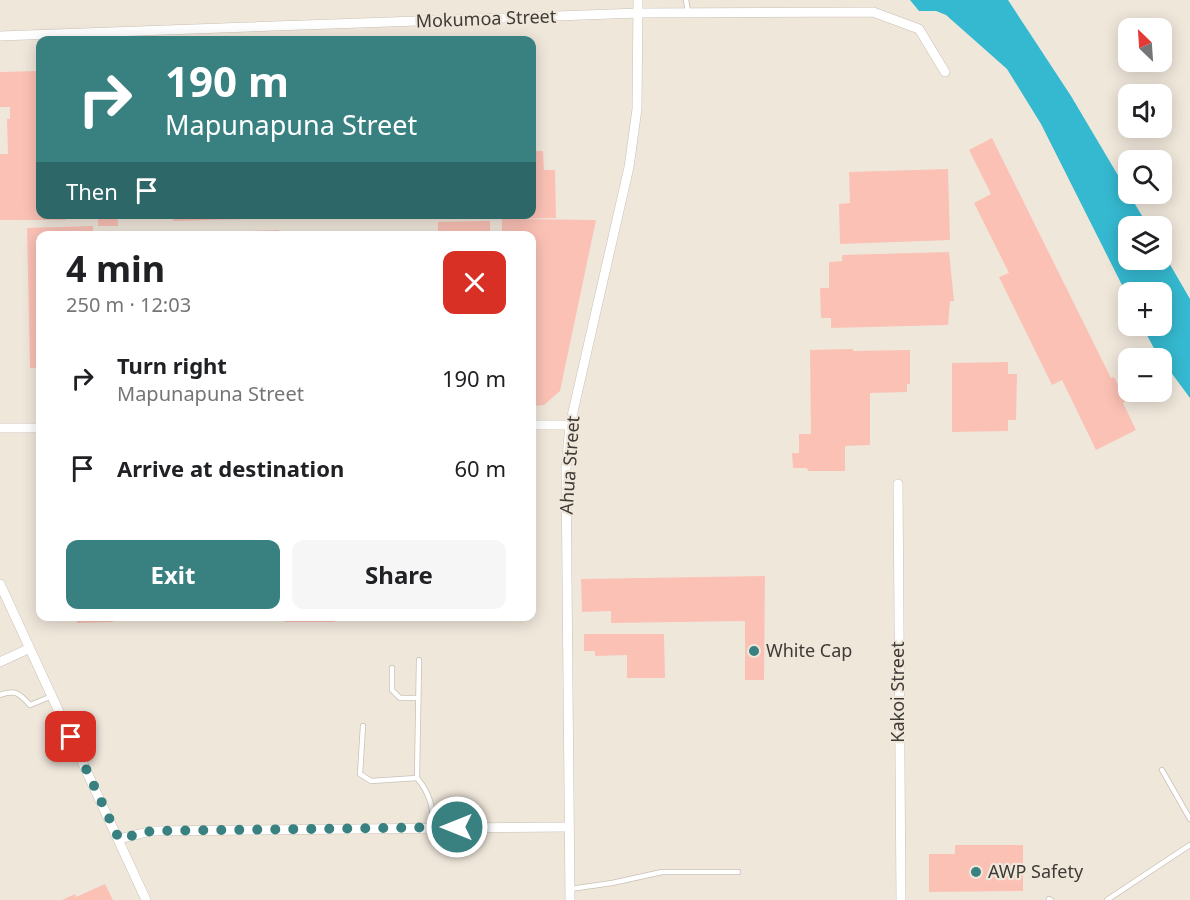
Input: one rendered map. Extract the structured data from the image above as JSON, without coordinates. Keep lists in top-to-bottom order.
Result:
{
  "streets": {
    "street": ["Mokumoa Street", "Ahua Street", "Kakoi Street"]
  },
  "crossings": [
    ["Mokumoa Street", "Ahua Street"]
  ],
  "places": ["White Cap", "AWP Safety"],
  "north": "top left",
  "page": {
    "map_buttons": ["+", "−"],
    "turn": ["190 m", "Mapunapuna Street"],
    "then": "Then",
    "heading": ["4 min", "250 m · 12:03"],
    "list": [
      {
        "name": "Turn right",
        "note": "Mapunapuna Street",
        "value": "190 m"
      },
      {
        "name": "Arrive at destination",
        "value": "60 m"
      }
    ],
    "buttons": ["Exit", "Share"]
  }
}
